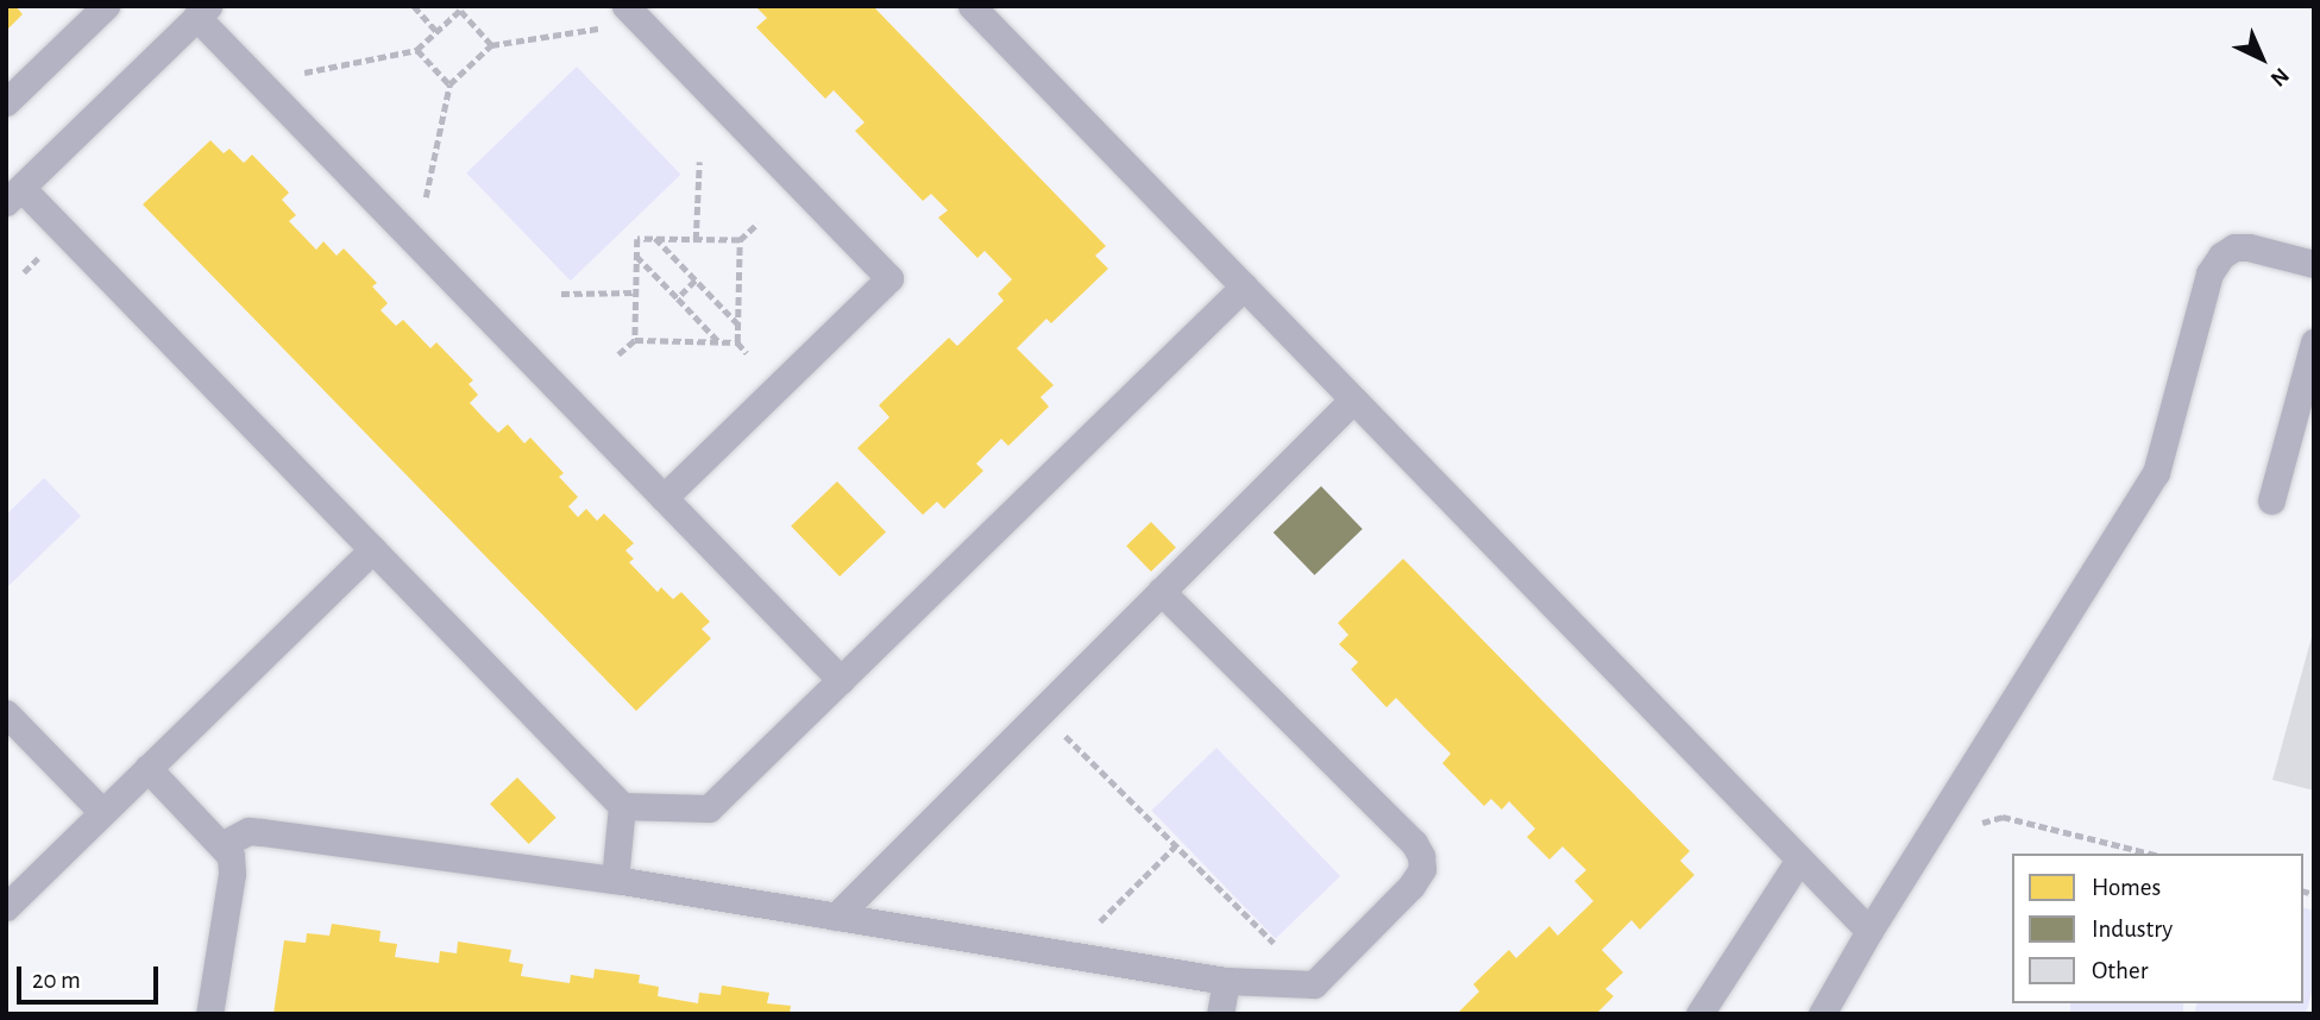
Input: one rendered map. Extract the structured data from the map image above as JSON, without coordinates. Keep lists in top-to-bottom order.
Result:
{
  "legend": ["Homes", "Industry", "Other"],
  "scale_bar": "20 m",
  "north": "bottom right"
}
